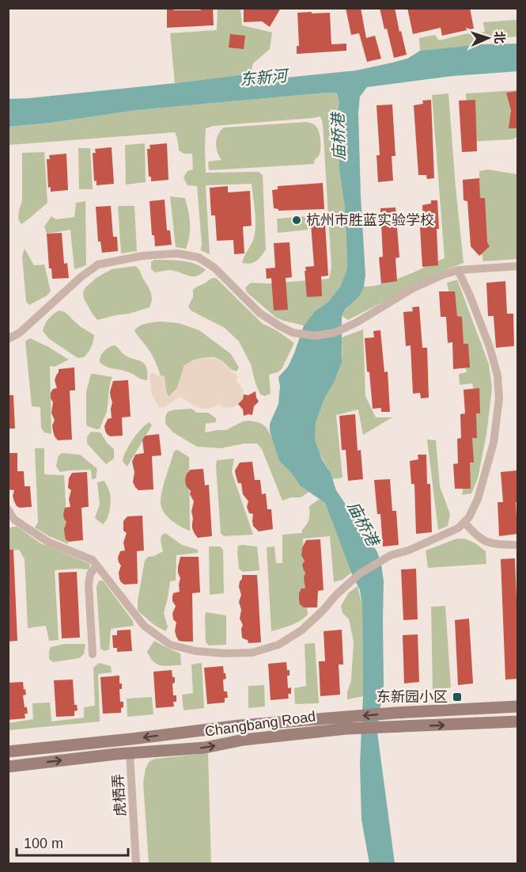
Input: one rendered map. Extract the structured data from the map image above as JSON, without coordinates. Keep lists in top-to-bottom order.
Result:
{
  "streets": {
    "main road": ["Changbang Road"],
    "street": ["虎栖弄"]
  },
  "crossings": [
    ["Changbang Road", "虎栖弄"]
  ],
  "water": ["东新河", "庙桥港"],
  "places": {
    "other": ["杭州市胜蓝实验学校"],
    "transit": ["东新园小区"]
  },
  "scale_bar": "100 m",
  "north": "right"
}
